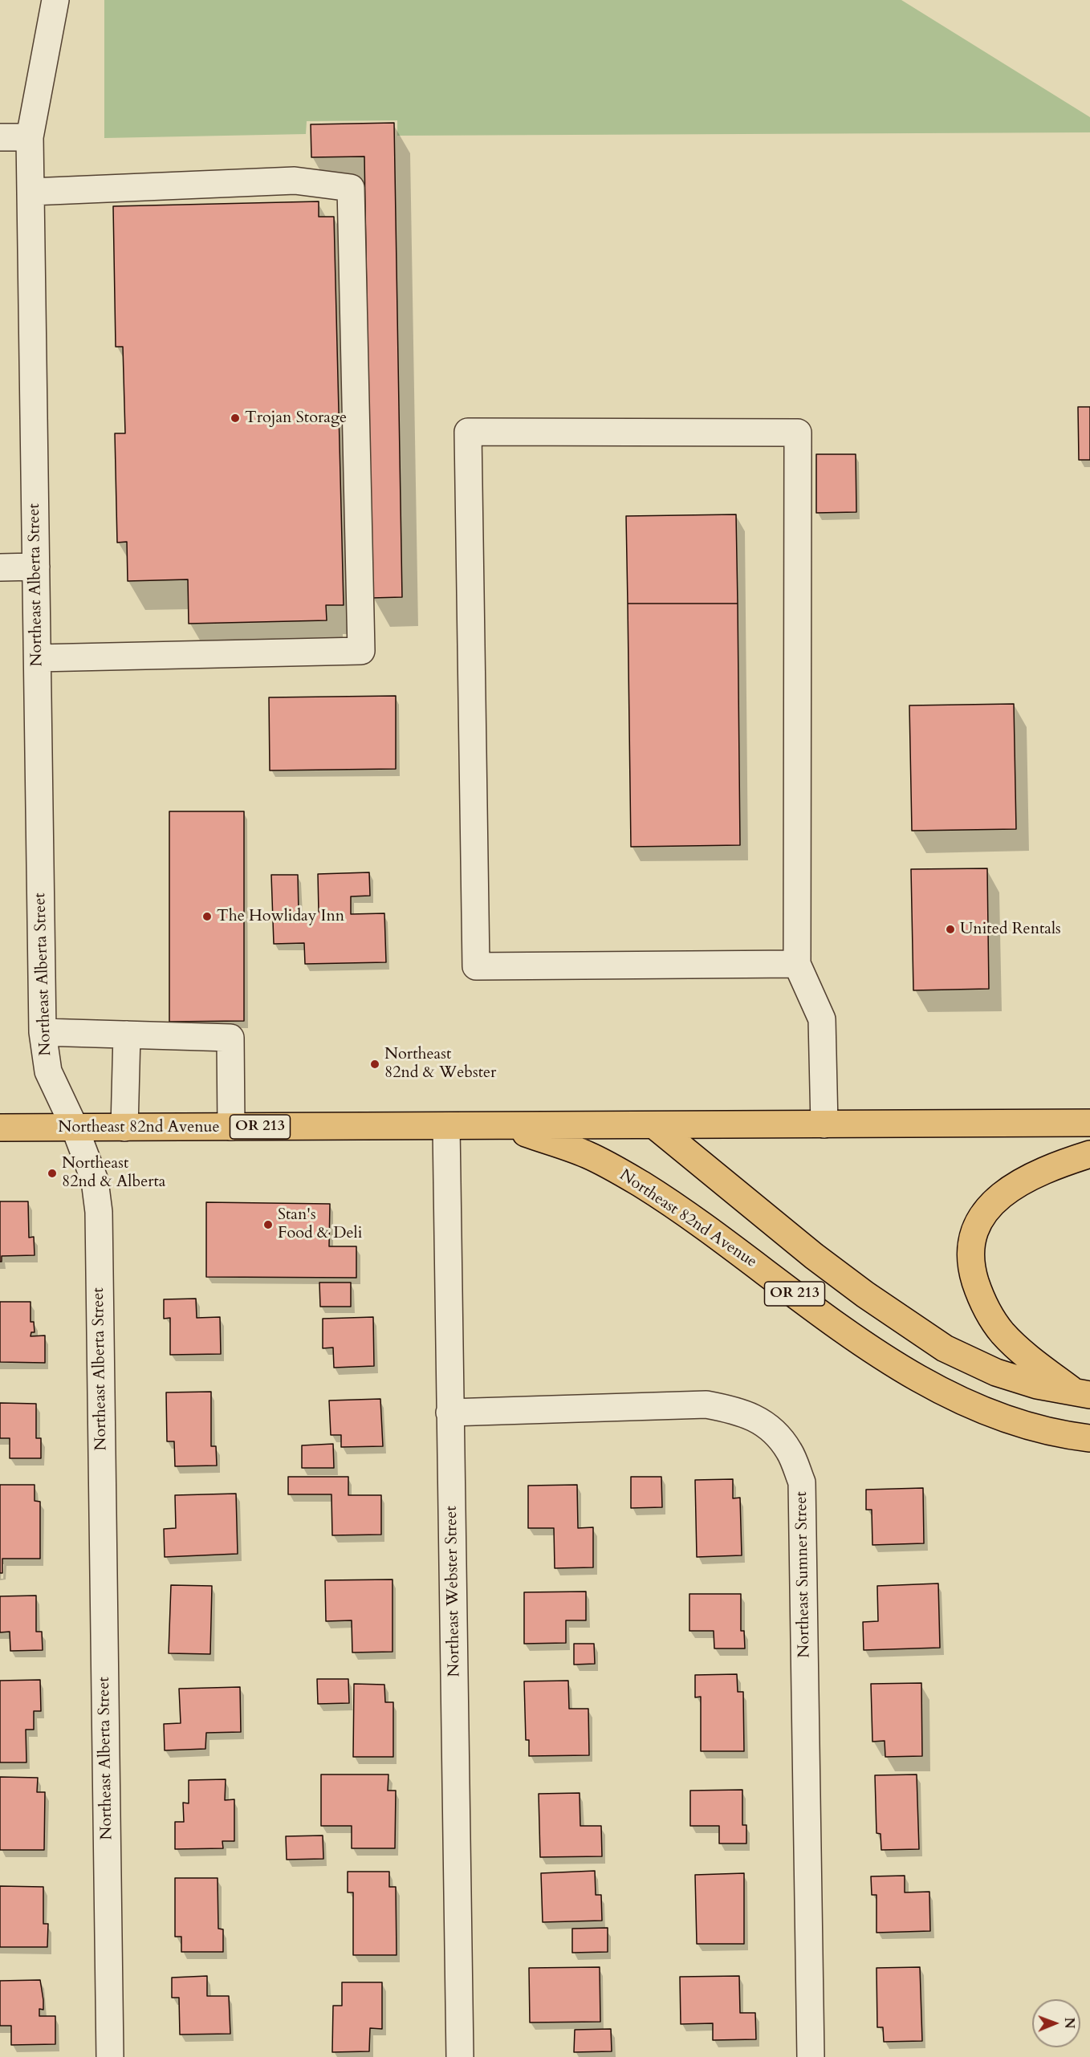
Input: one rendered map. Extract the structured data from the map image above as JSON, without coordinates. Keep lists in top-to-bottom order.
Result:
{
  "streets": {
    "main road": ["OR 213", "Northeast 82nd Avenue"],
    "street": ["Northeast Alberta Street", "Northeast Sumner Street", "Northeast Webster Street"]
  },
  "crossings": [
    ["Northeast Alberta Street", "Northeast 82nd Avenue"],
    ["OR 213", "Northeast 82nd Avenue"],
    ["Northeast 82nd Avenue", "Northeast Webster Street"],
    ["Northeast Sumner Street", "Northeast Webster Street"]
  ],
  "places": [
    "Trojan Storage",
    "The Howliday Inn",
    "United Rentals",
    "Northeast 82nd & Webster",
    "Northeast 82nd & Alberta",
    "Stan's Food & Deli"
  ],
  "north": "right"
}
